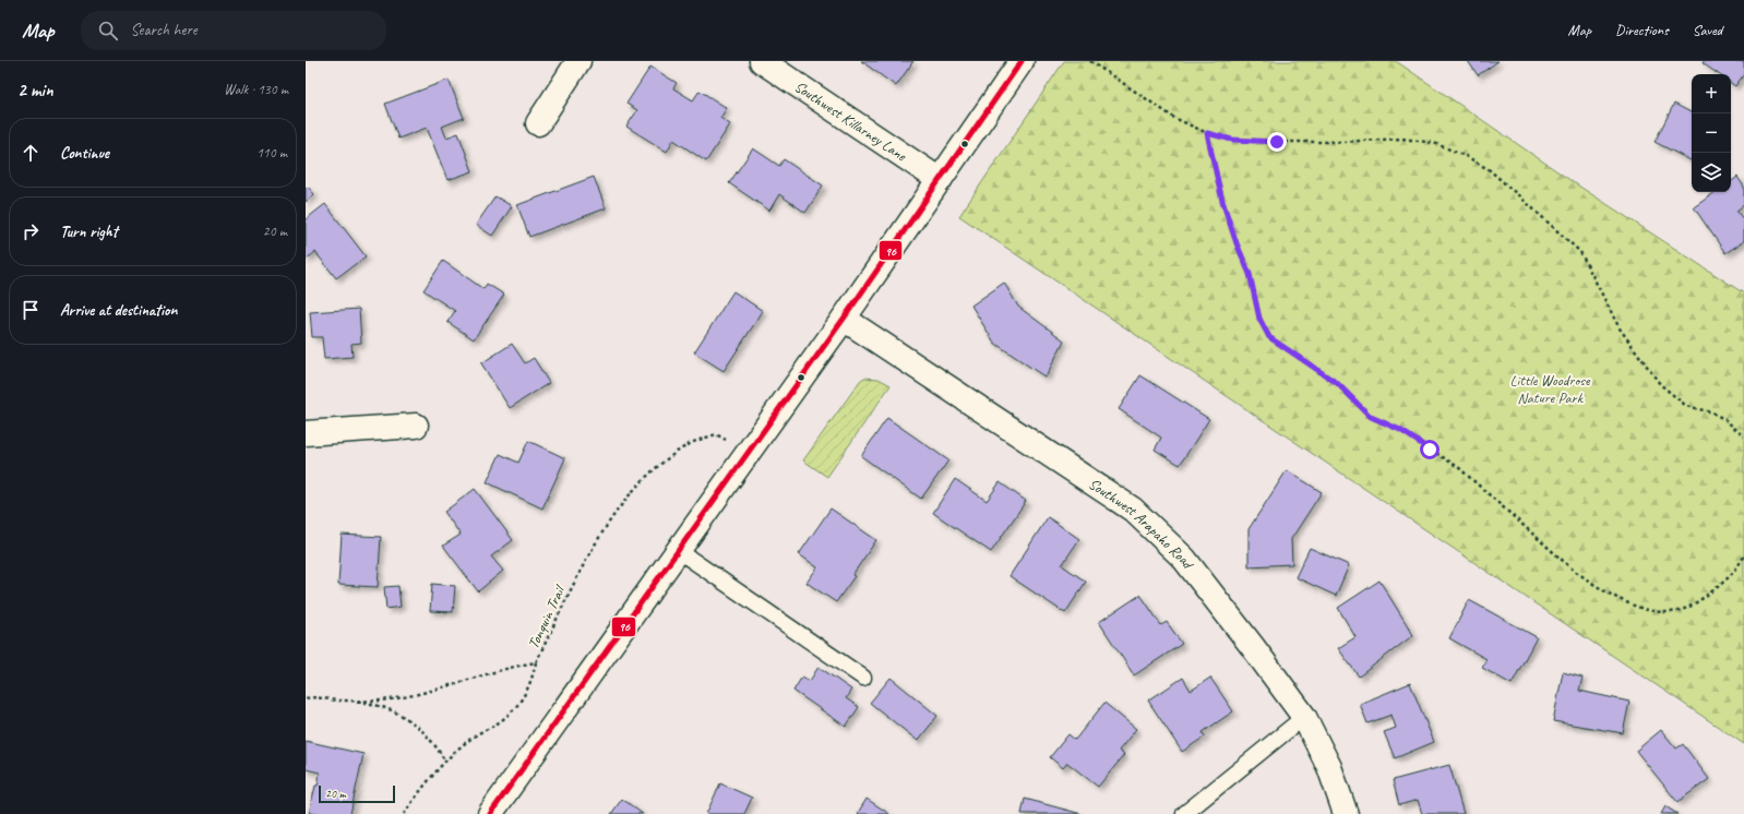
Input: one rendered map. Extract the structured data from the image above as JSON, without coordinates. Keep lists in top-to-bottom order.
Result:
{
  "streets": {
    "street": ["Southwest Killarney Lane", "Southwest Arapaho Road"],
    "path": ["Tonquin Trail"]
  },
  "parks": ["Little Woodrose Nature Park"],
  "lines": ["transit line 96"],
  "scale_bar": "20 m",
  "page": {
    "header": "Map",
    "search": "Search here",
    "nav": ["Map", "Directions", "Saved"],
    "heading": ["2 min", "Walk · 130 m"],
    "map_buttons": ["+", "−"],
    "list": [
      ["Continue", "110 m"],
      ["Turn right", "20 m"],
      "Arrive at destination"
    ],
    "scale": "20 m"
  }
}
